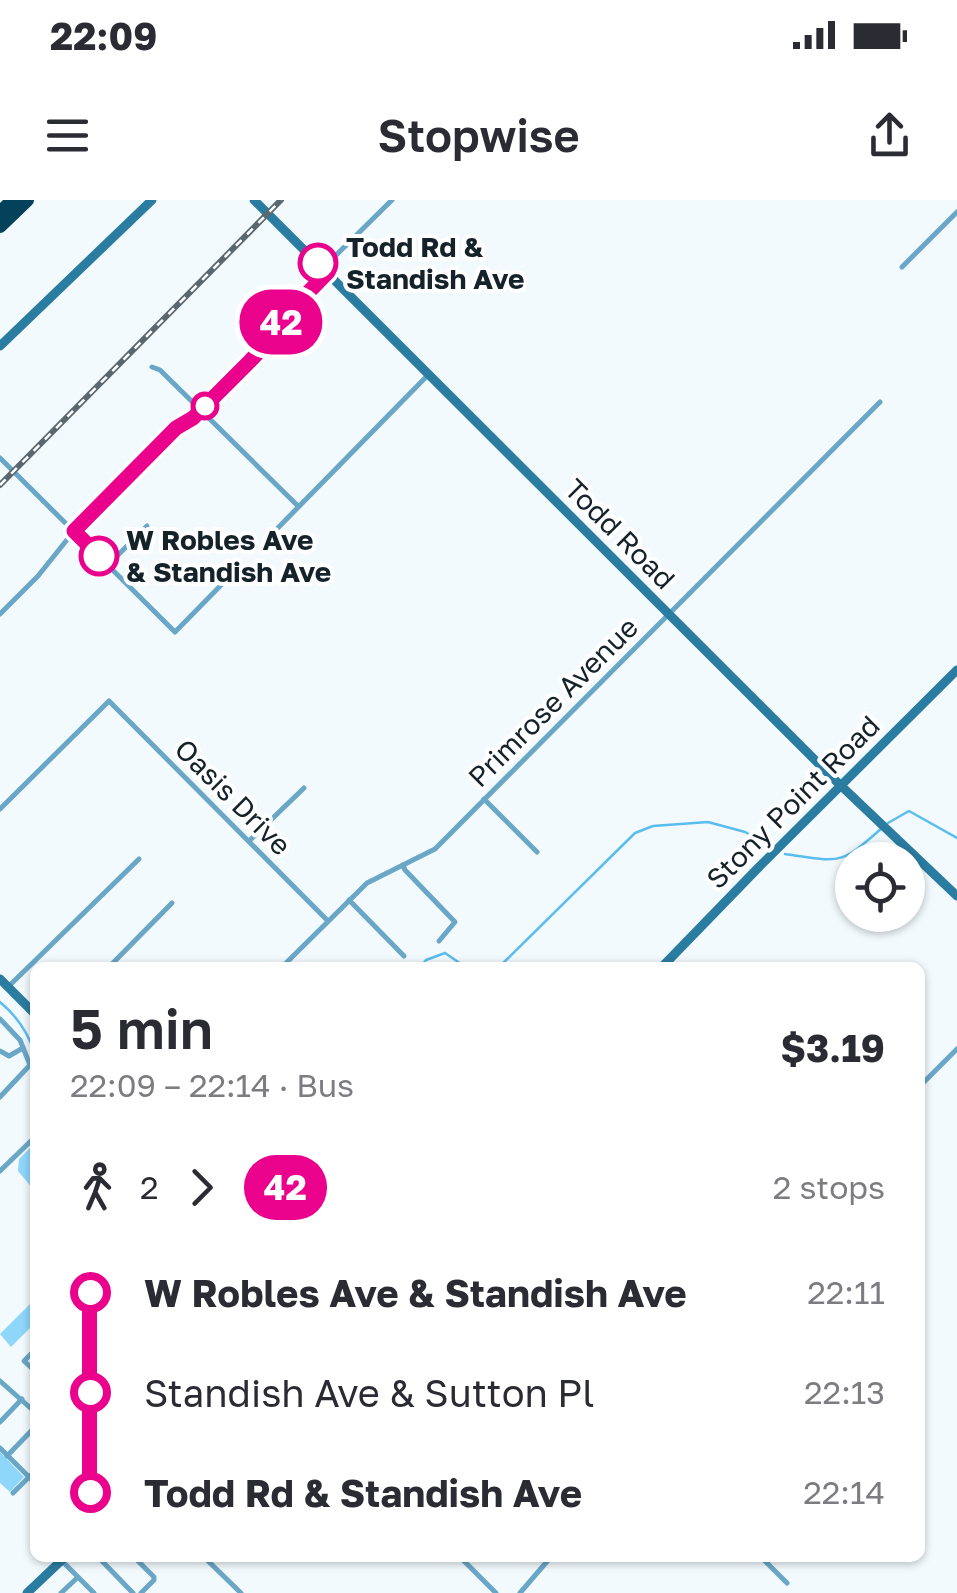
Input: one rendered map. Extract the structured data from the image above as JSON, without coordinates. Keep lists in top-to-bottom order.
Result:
{
  "streets": {
    "main road": ["Todd Road", "Stony Point Road"],
    "street": ["Primrose Avenue", "Oasis Drive"]
  },
  "crossings": [
    ["Todd Road", "Primrose Avenue"],
    ["Todd Road", "Stony Point Road"],
    ["Primrose Avenue", "Oasis Drive"]
  ],
  "places": ["Todd Rd & Standish Ave", "W Robles Ave & Standish Ave"],
  "lines": ["bus line 42"],
  "page": {
    "status": "22:09",
    "header": "Stopwise",
    "on_map": "42",
    "heading": ["5 min", "22:09 – 22:14 · Bus", "$3.19"],
    "legs": ["2", "42", "2 stops"],
    "list": [
      {
        "name": "W Robles Ave & Standish Ave",
        "value": "22:11"
      },
      {
        "name": "Standish Ave & Sutton Pl",
        "value": "22:13"
      },
      {
        "name": "Todd Rd & Standish Ave",
        "value": "22:14"
      }
    ]
  }
}
